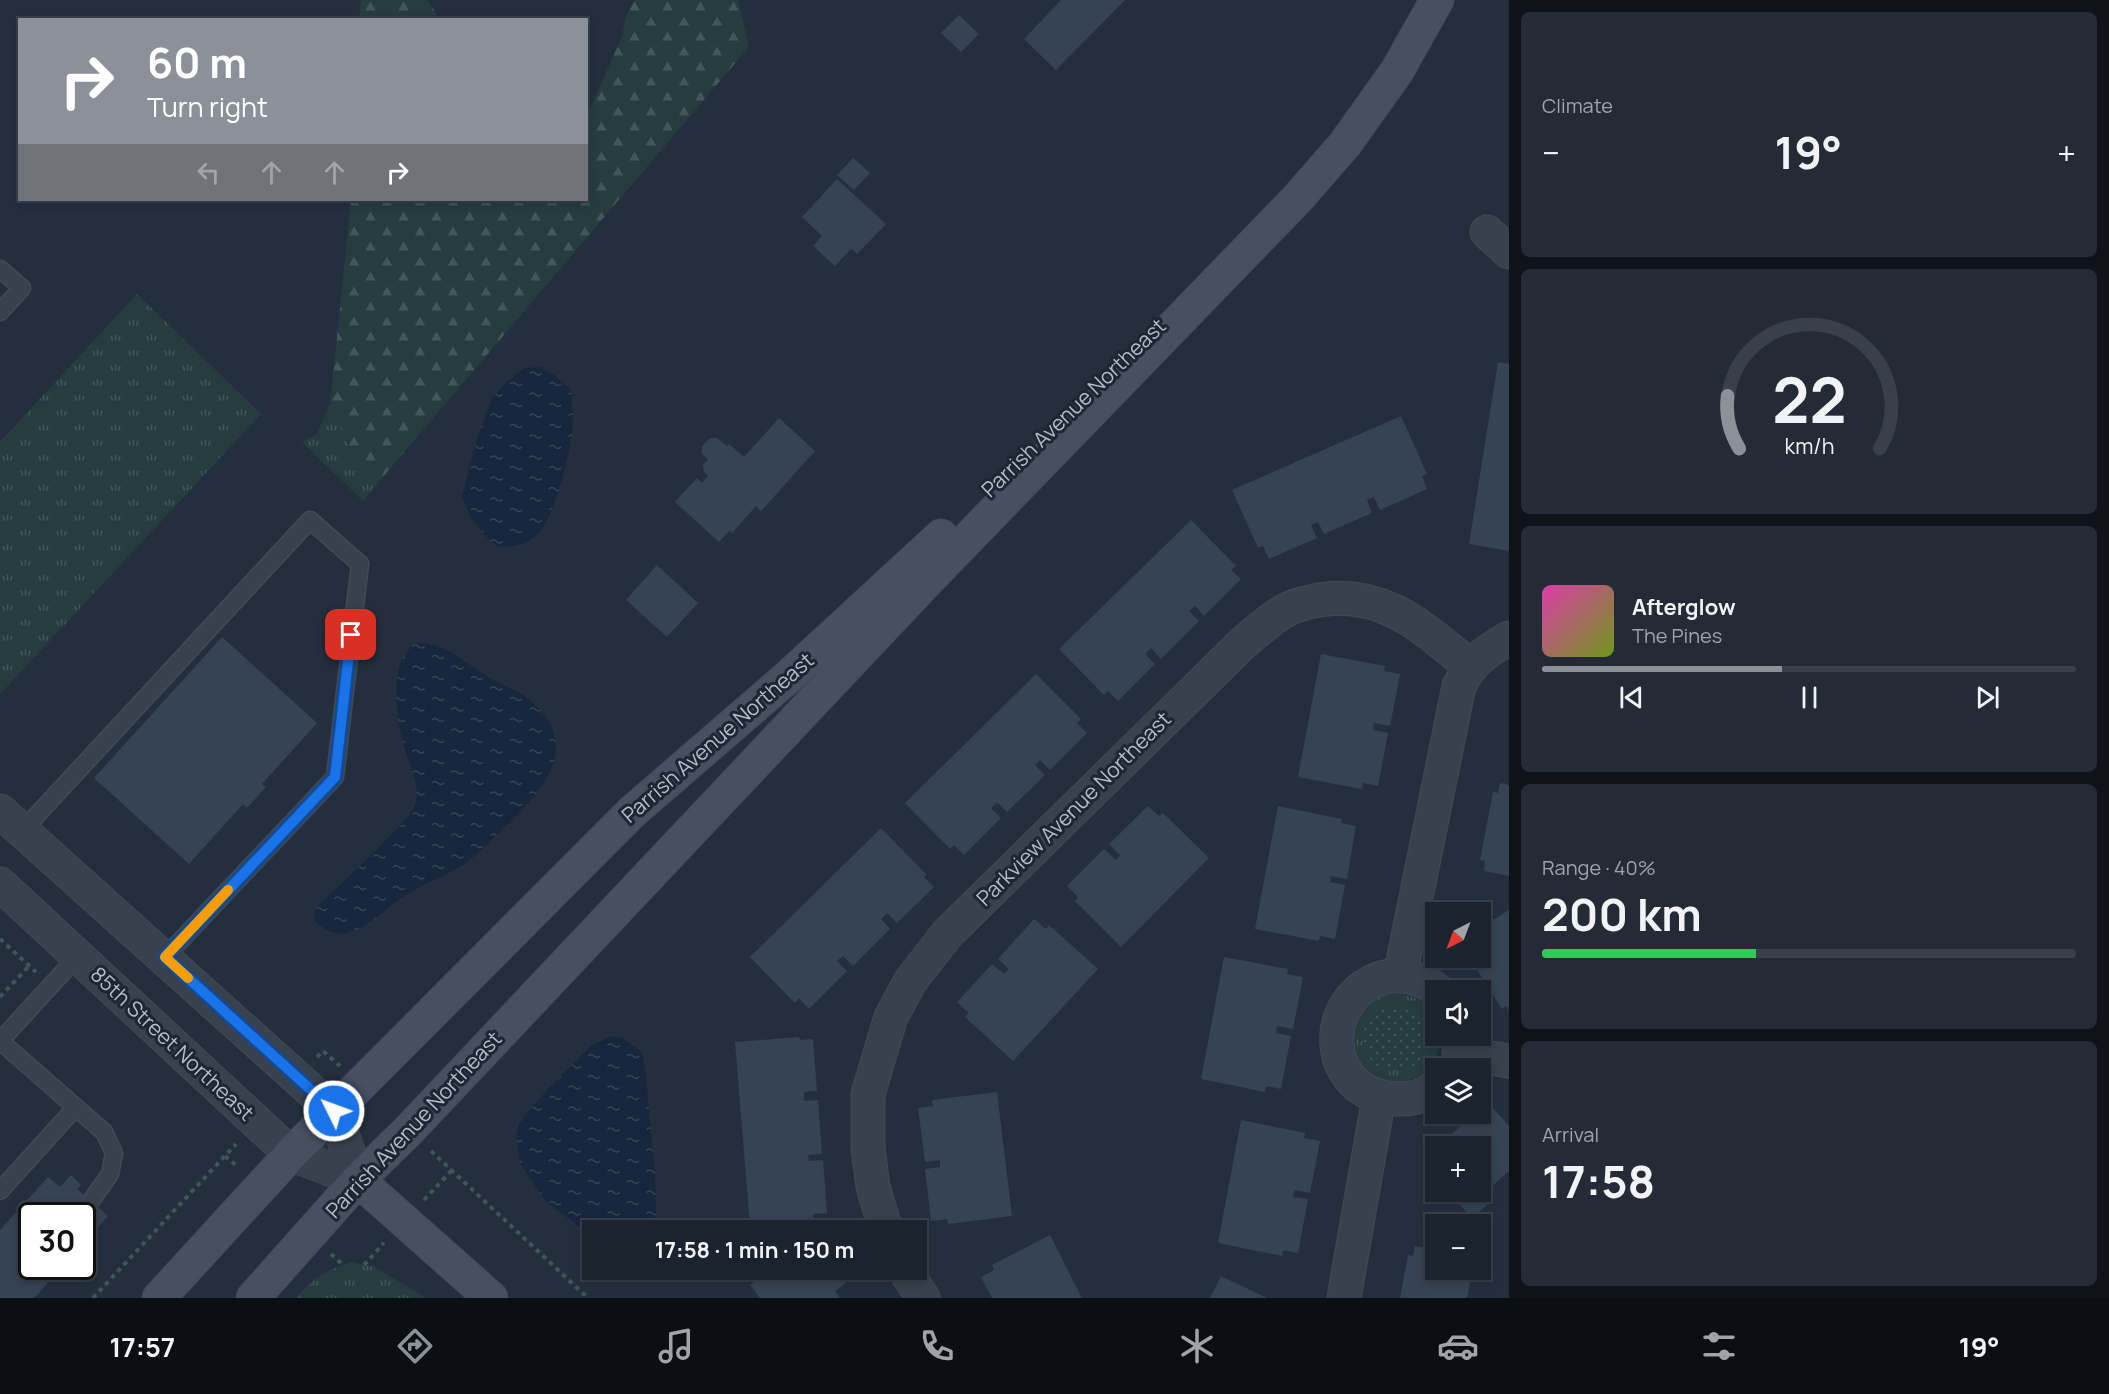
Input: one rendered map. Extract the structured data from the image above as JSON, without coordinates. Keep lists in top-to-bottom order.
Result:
{
  "streets": {
    "main road": ["Parrish Avenue Northeast", "85th Street Northeast"],
    "street": ["Parkview Avenue Northeast"]
  },
  "crossings": [
    ["Parrish Avenue Northeast", "85th Street Northeast"]
  ],
  "north": "bottom left",
  "page": {
    "tile": [
      "Climate",
      ["Range · 40%", "200 km"],
      ["Arrival", "17:58"]
    ],
    "turn": ["60 m", "Turn right"],
    "heat": ["−", "19°", "+"],
    "song": ["Afterglow", "The Pines"],
    "map_buttons": ["+", "−"],
    "limit": "30",
    "trip": "17:58 · 1 min · 150 m",
    "tabs": ["17:57", "19°"],
    "gauge": ["22", "km/h"]
  }
}
